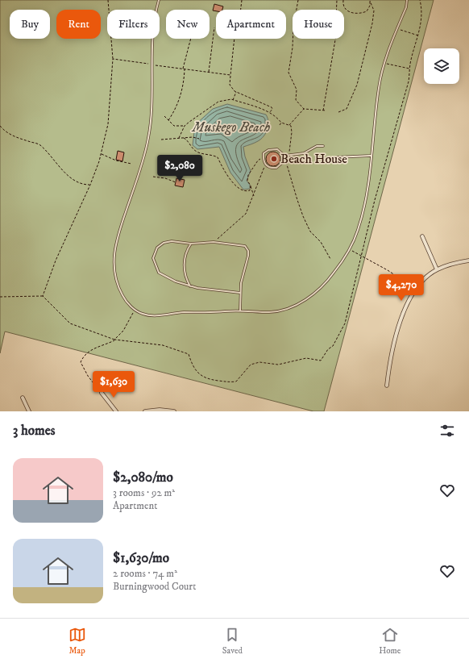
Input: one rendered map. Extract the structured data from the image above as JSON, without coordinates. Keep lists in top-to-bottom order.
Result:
{
  "water": ["Muskego Beach"],
  "places": ["Beach House"],
  "page": {
    "chip": [
      "Buy",
      "Rent",
      "Filters",
      "New",
      "Apartment",
      "House"
    ],
    "price": ["$2,080", "$4,270", "$1,630"],
    "heading": "3 homes",
    "list": [
      {
        "name": "$2,080/mo",
        "note": "3 rooms · 92 m² · Apartment"
      },
      {
        "name": "$1,630/mo",
        "note": "2 rooms · 74 m² · Burningwood Court"
      }
    ],
    "tabs": ["Map", "Saved", "Home"]
  }
}
